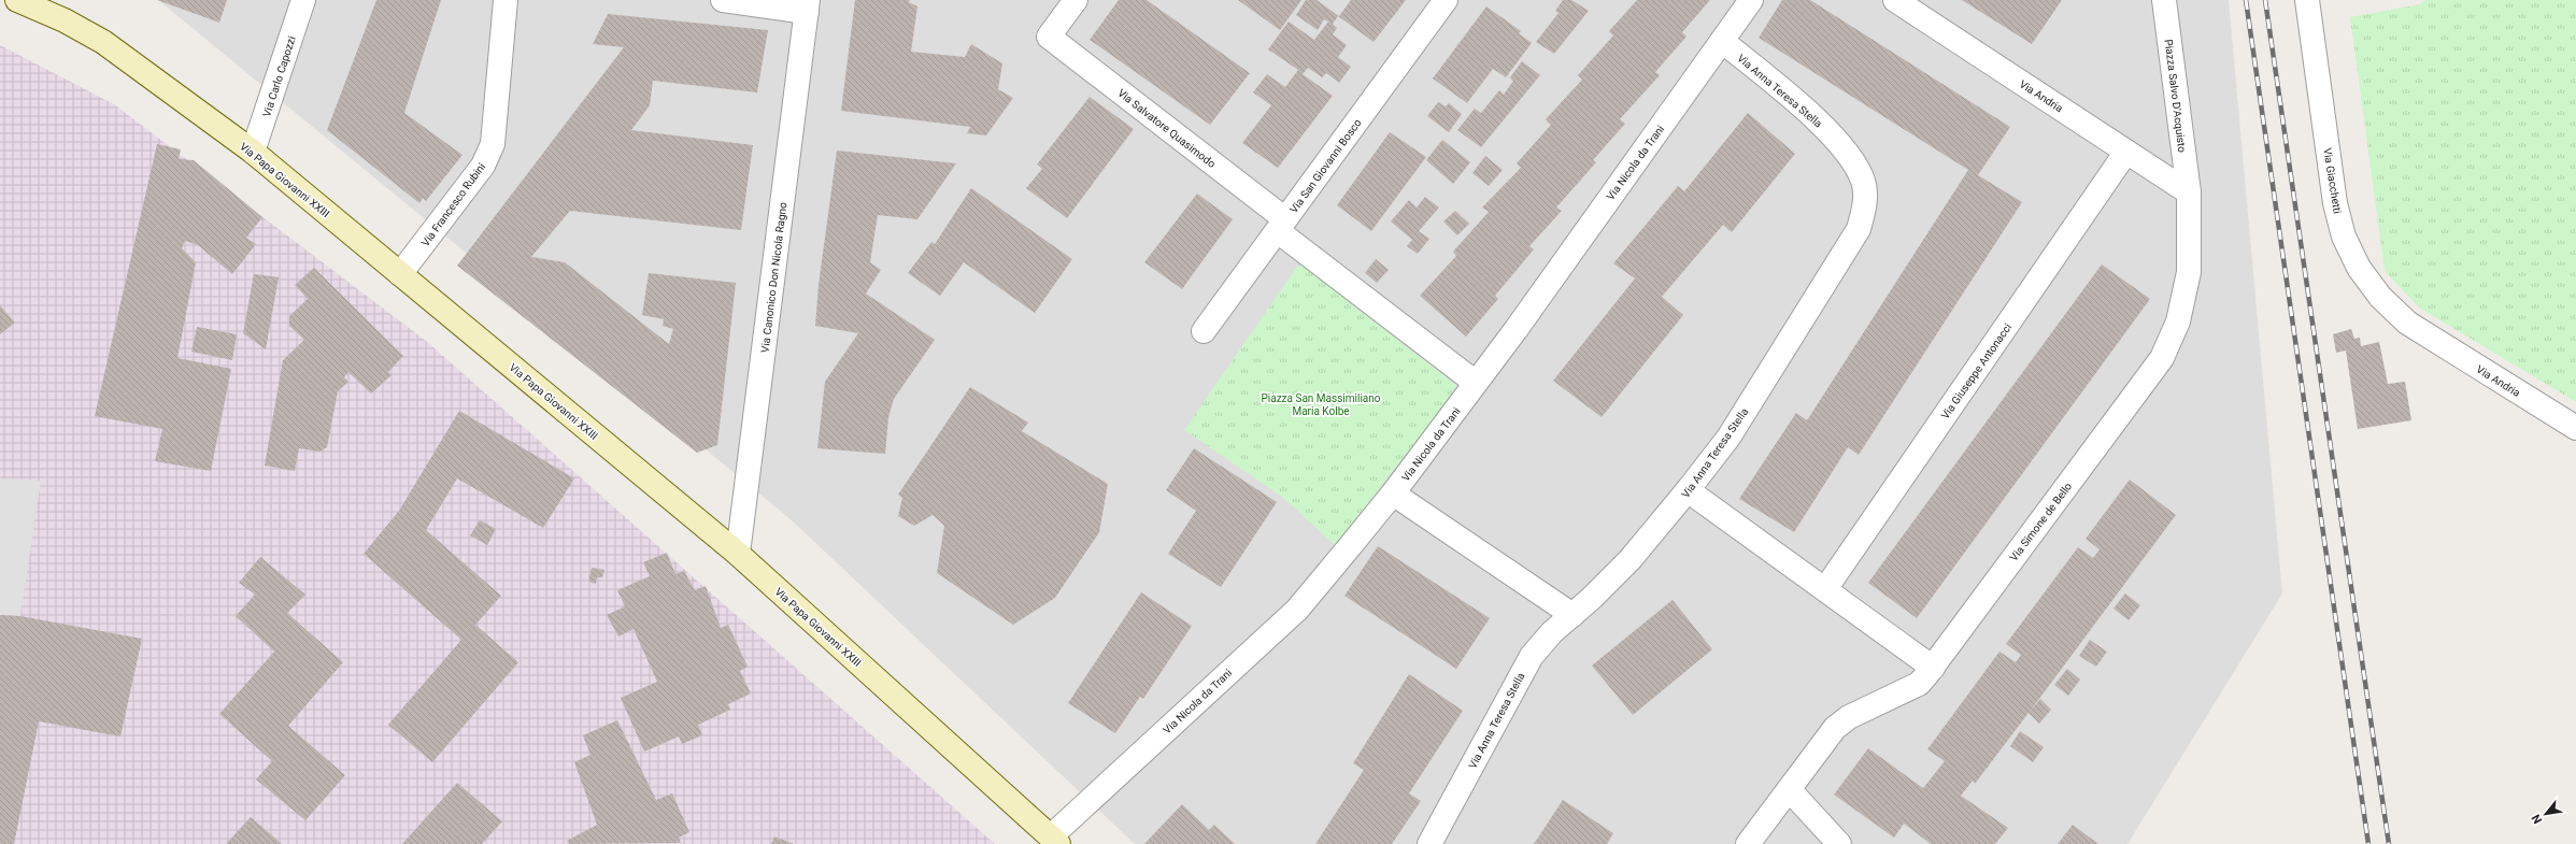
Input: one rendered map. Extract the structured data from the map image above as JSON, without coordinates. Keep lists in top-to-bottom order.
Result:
{
  "streets": {
    "main road": ["Via Papa Giovanni XXIII"],
    "street": [
      "Via Carlo Capozzi",
      "Via Anna Teresa Stella",
      "Via Andria",
      "Piazza Salvo D'Acquisto",
      "Via Salvatore Quasimodo",
      "Via Nicola da Trani",
      "Via San Giovanni Bosco",
      "Via Giacchetti",
      "Via Francesco Rubini",
      "Via Canonico Don Nicola Ragno",
      "Via Giuseppe Antonacci",
      "Via Simone de Bello"
    ]
  },
  "crossings": [
    ["Via Carlo Capozzi", "Via Papa Giovanni XXIII"],
    ["Via Anna Teresa Stella", "Via Nicola da Trani"],
    ["Via Andria", "Piazza Salvo D'Acquisto"],
    ["Via Andria", "Via Giacchetti"],
    ["Via Andria", "Via Giuseppe Antonacci"],
    ["Via Andria", "Via Simone de Bello"],
    ["Piazza Salvo D'Acquisto", "Via Simone de Bello"],
    ["Via Salvatore Quasimodo", "Via San Giovanni Bosco"],
    ["Via Nicola da Trani", "Via Papa Giovanni XXIII"],
    ["Via Papa Giovanni XXIII", "Via Francesco Rubini"],
    ["Via Papa Giovanni XXIII", "Via Canonico Don Nicola Ragno"]
  ],
  "parks": ["Piazza San Massimiliano Maria Kolbe"],
  "north": "bottom left"
}
